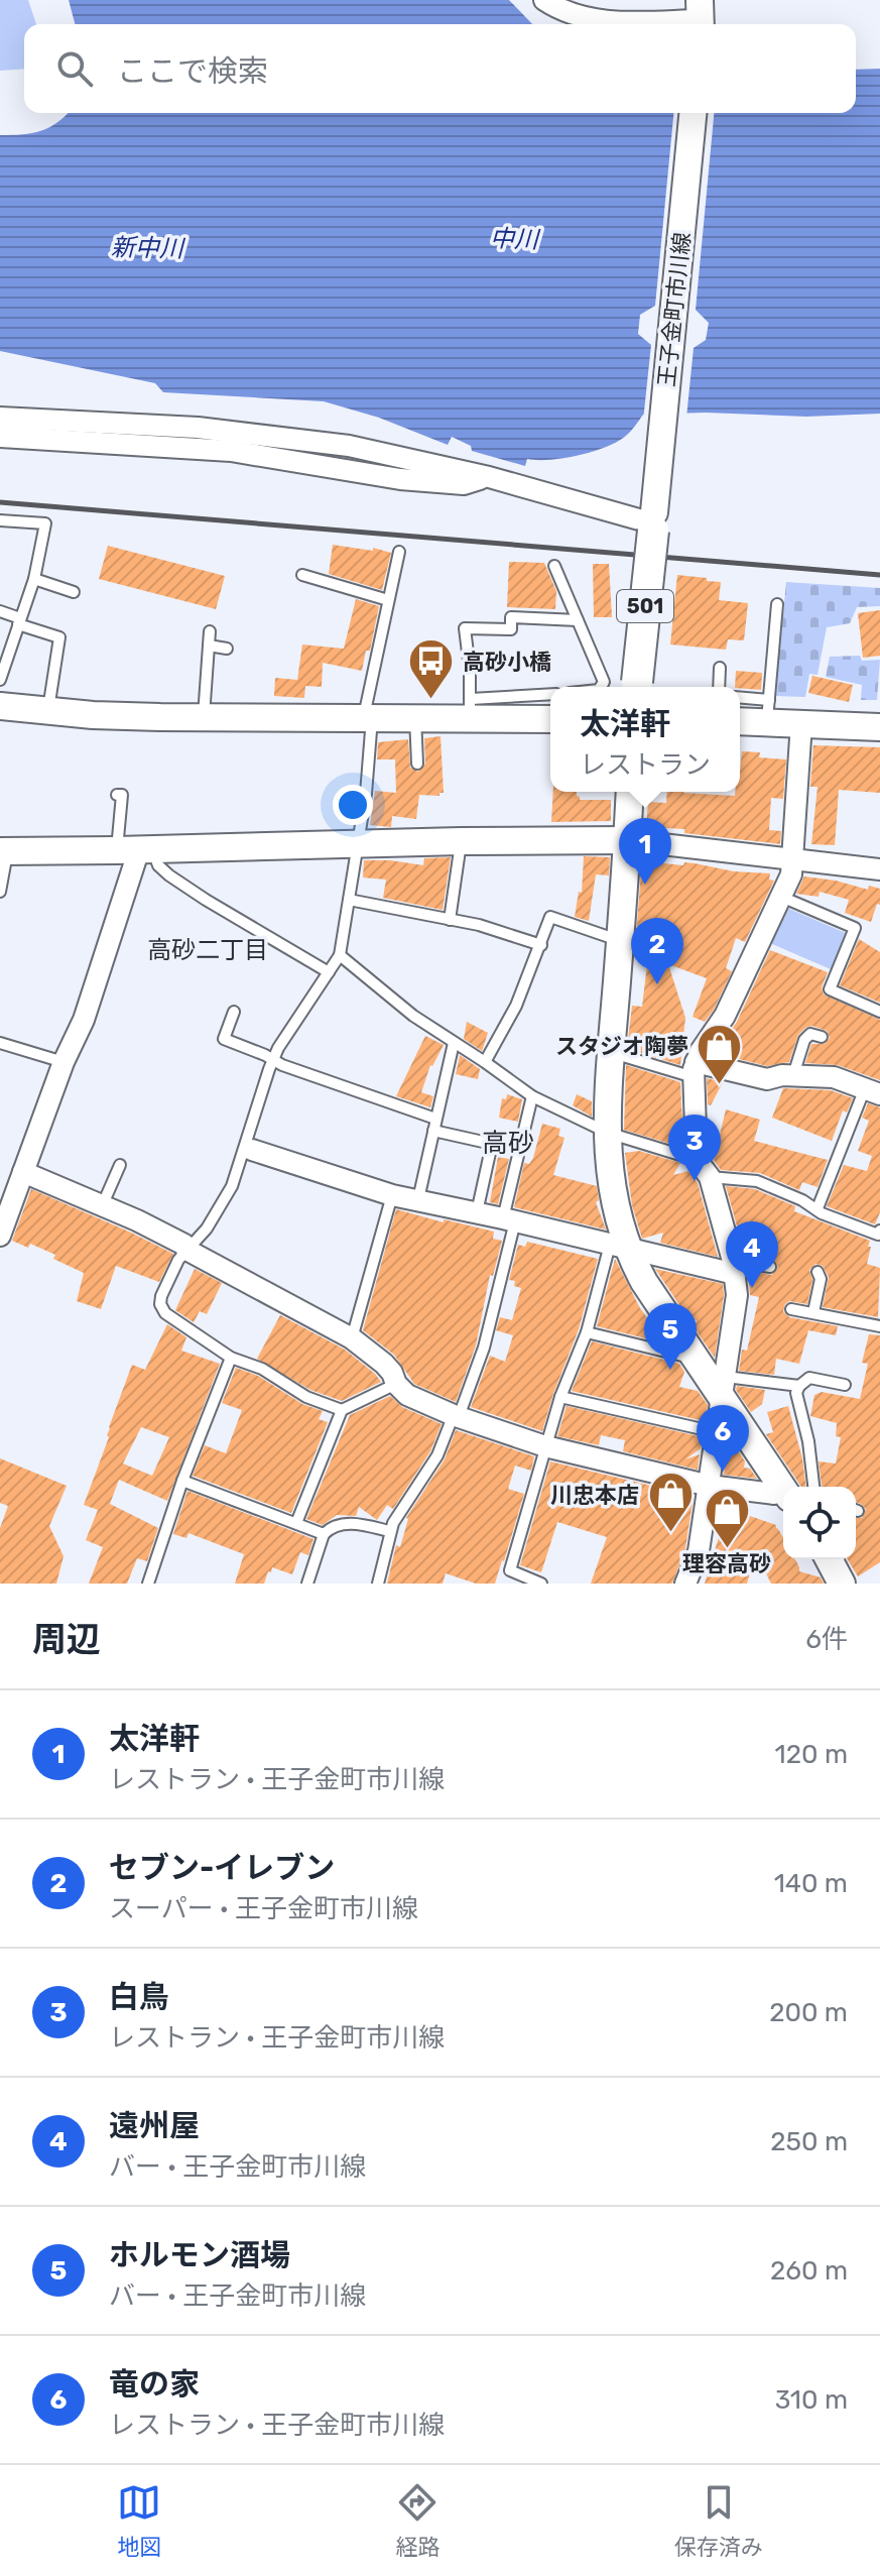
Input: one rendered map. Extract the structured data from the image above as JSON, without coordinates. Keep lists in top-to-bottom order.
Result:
{
  "streets": {
    "main road": ["王子金町市川線", "501"]
  },
  "districts": ["高砂二丁目", "高砂"],
  "water": ["中川", "新中川"],
  "places": {
    "bus stop": ["高砂小橋"],
    "shop": ["スタジオ陶夢", "川忠本店", "理容高砂"]
  },
  "page": {
    "search": "ここで検索",
    "popup": ["太洋軒", "レストラン"],
    "pins": [
      "1",
      "2",
      "3",
      "4",
      "5",
      "6"
    ],
    "heading": ["周辺", "6件"],
    "list": [
      {
        "mark": "1",
        "name": "太洋軒",
        "note": "レストラン · 王子金町市川線",
        "value": "120 m"
      },
      {
        "mark": "2",
        "name": "セブン-イレブン",
        "note": "スーパー · 王子金町市川線",
        "value": "140 m"
      },
      {
        "mark": "3",
        "name": "白鳥",
        "note": "レストラン · 王子金町市川線",
        "value": "200 m"
      },
      {
        "mark": "4",
        "name": "遠州屋",
        "note": "バー · 王子金町市川線",
        "value": "250 m"
      },
      {
        "mark": "5",
        "name": "ホルモン酒場",
        "note": "バー · 王子金町市川線",
        "value": "260 m"
      },
      {
        "mark": "6",
        "name": "竜の家",
        "note": "レストラン · 王子金町市川線",
        "value": "310 m"
      }
    ],
    "nav": ["地図", "経路", "保存済み"]
  }
}
